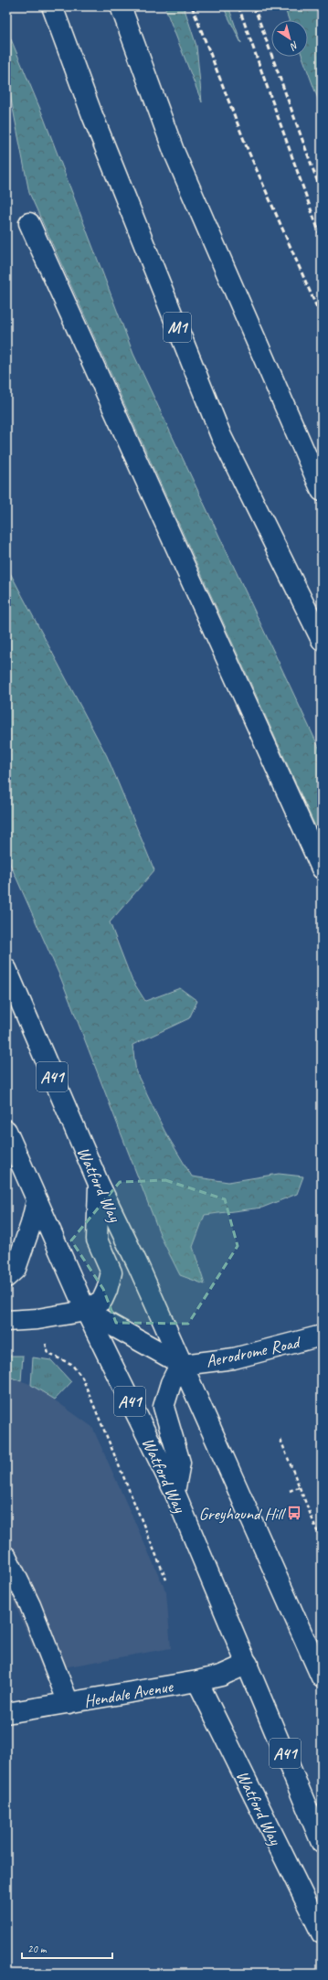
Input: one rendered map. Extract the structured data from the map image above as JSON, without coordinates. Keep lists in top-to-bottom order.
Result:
{
  "streets": {
    "main road": [
      "M1",
      "A41",
      "Watford Way",
      "Aerodrome Road",
      "Hendale Avenue"
    ]
  },
  "crossings": [
    ["A41", "Watford Way"],
    ["A41", "Aerodrome Road"],
    ["Watford Way", "Aerodrome Road"],
    ["Watford Way", "Hendale Avenue"]
  ],
  "places": {
    "bus stop": ["Greyhound Hill"]
  },
  "scale_bar": "20 m",
  "north": "bottom right"
}
